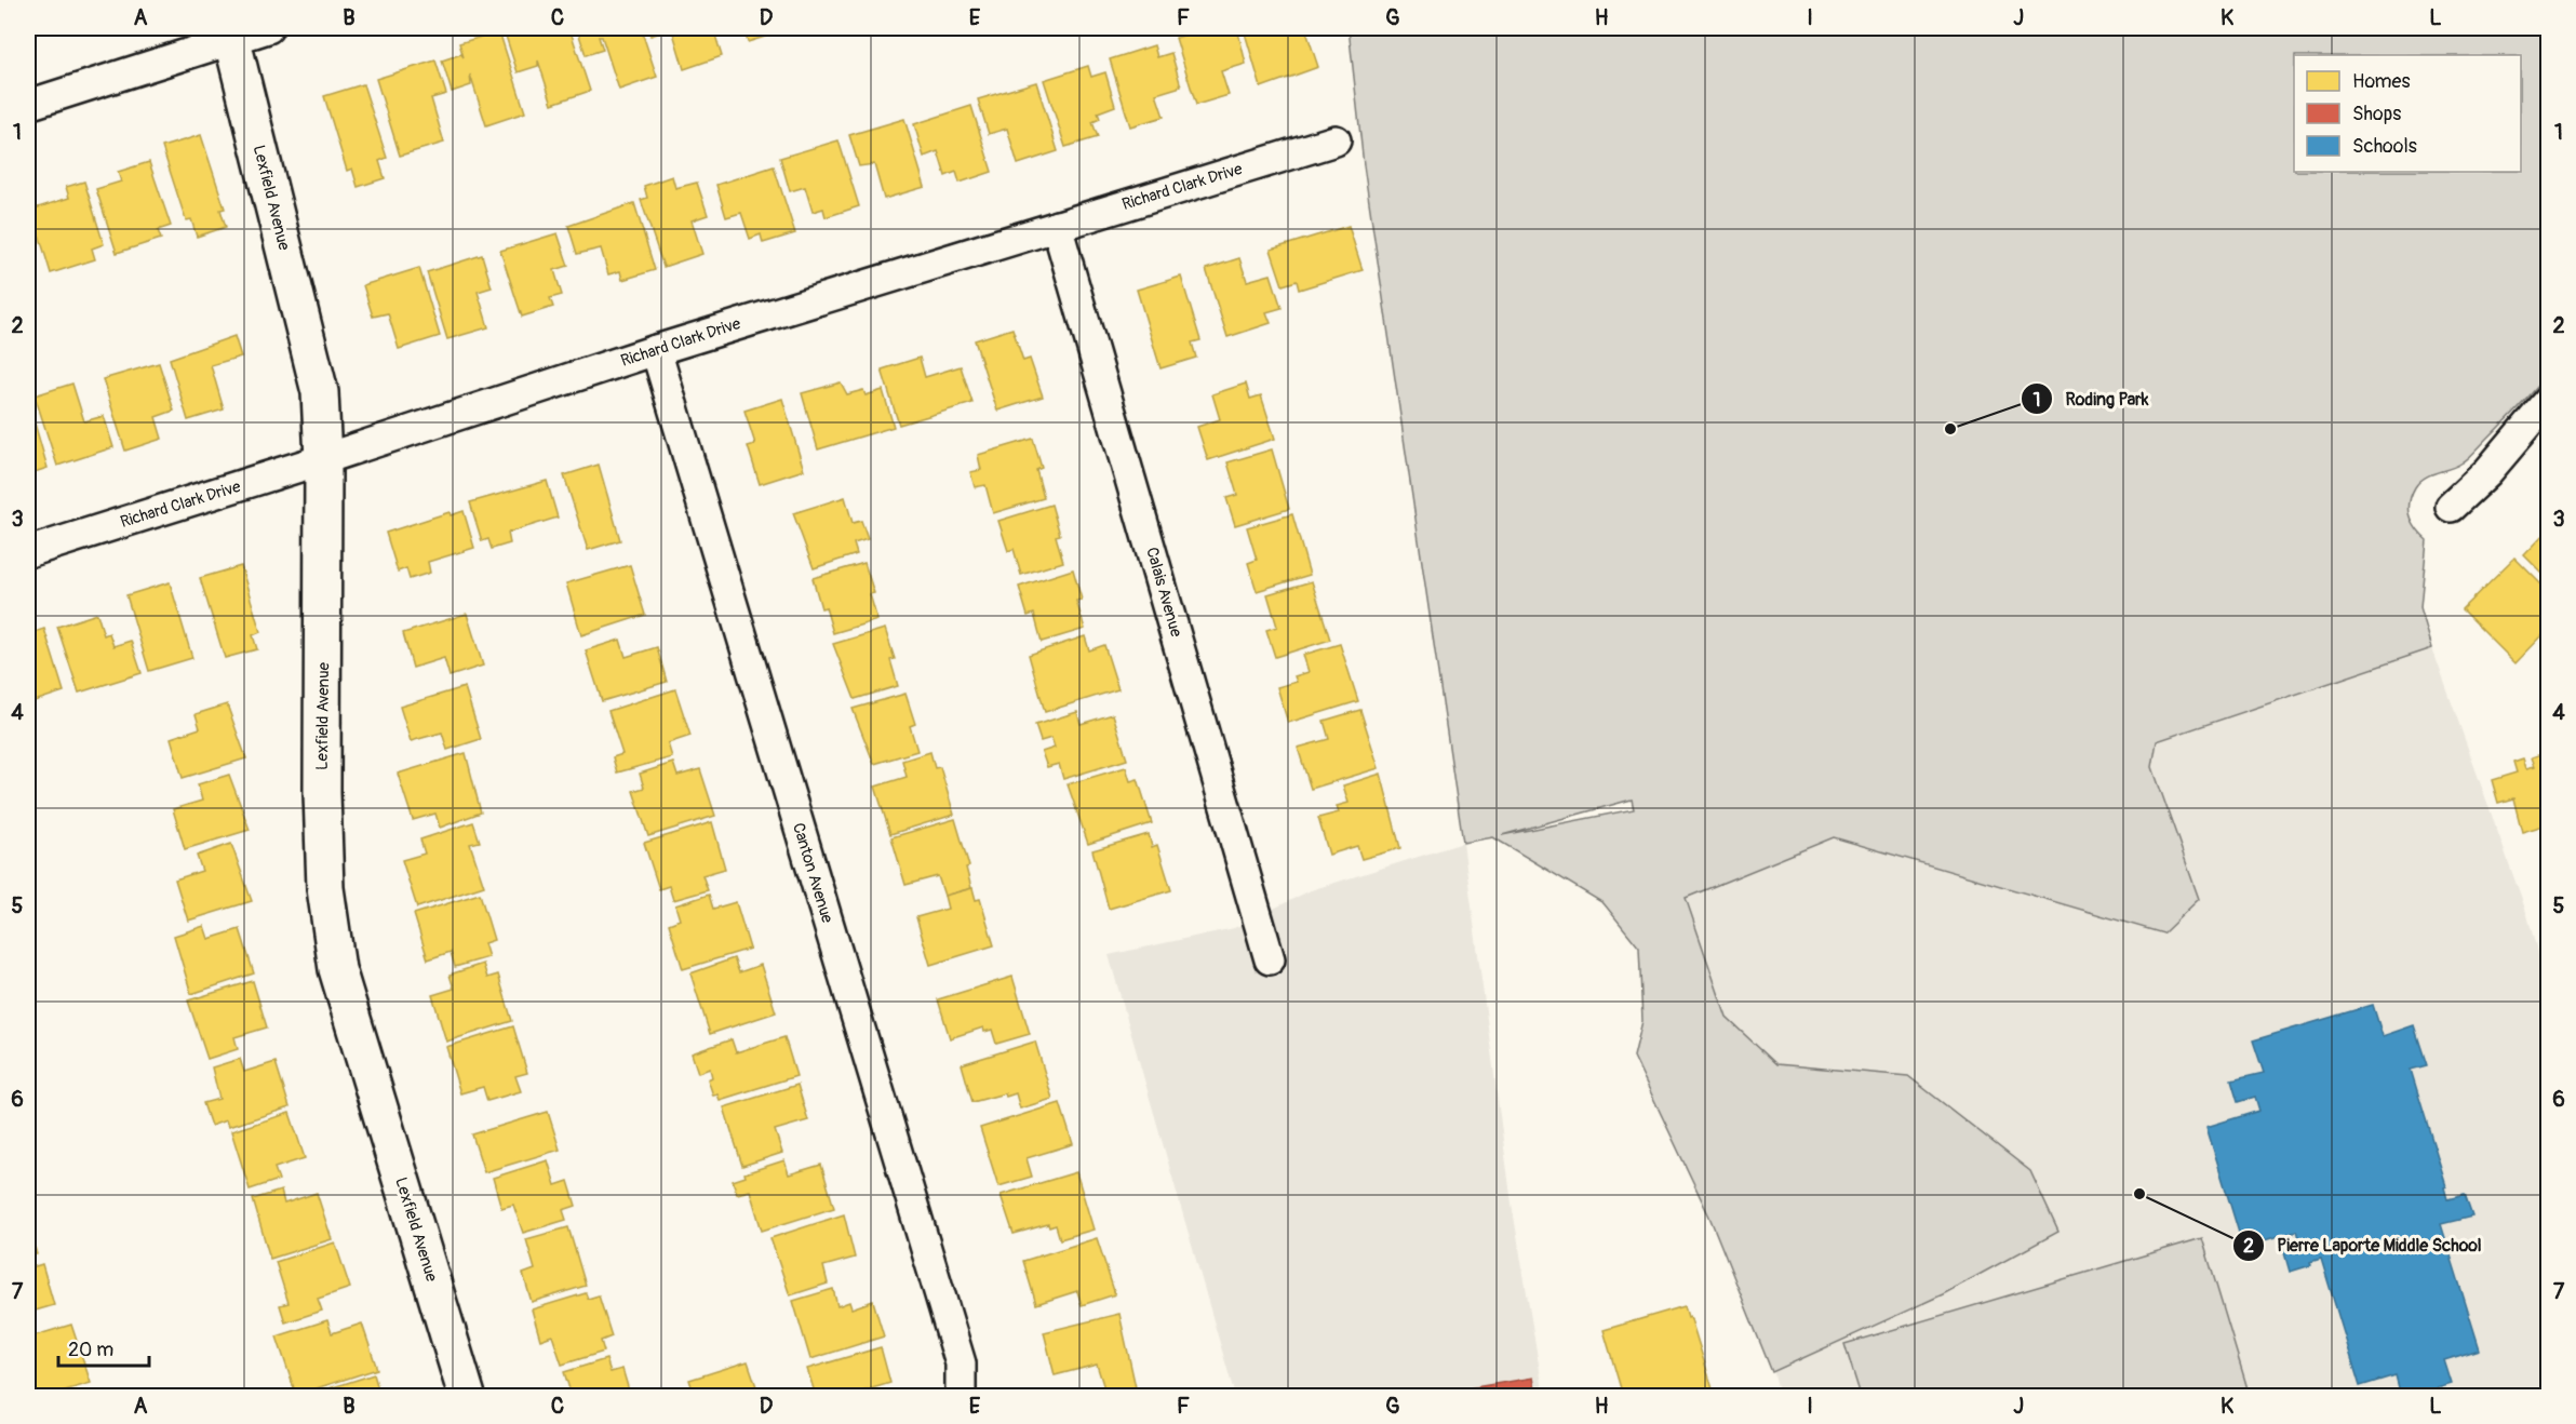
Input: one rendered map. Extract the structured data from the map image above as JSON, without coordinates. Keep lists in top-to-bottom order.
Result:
{
  "streets": {
    "street": [
      "Richard Clark Drive",
      "Lexfield Avenue",
      "Calais Avenue",
      "Canton Avenue"
    ]
  },
  "crossings": [
    ["Richard Clark Drive", "Lexfield Avenue"],
    ["Richard Clark Drive", "Calais Avenue"],
    ["Richard Clark Drive", "Canton Avenue"]
  ],
  "places": ["Roding Park", "Pierre Laporte Middle School"],
  "legend": ["Homes", "Shops", "Schools"],
  "scale_bar": "20 m",
  "grid": {
    "columns": [
      "A",
      "B",
      "C",
      "D",
      "E",
      "F",
      "G",
      "H",
      "I",
      "J",
      "K",
      "L"
    ],
    "rows": [
      "1",
      "2",
      "3",
      "4",
      "5",
      "6",
      "7"
    ]
  }
}
